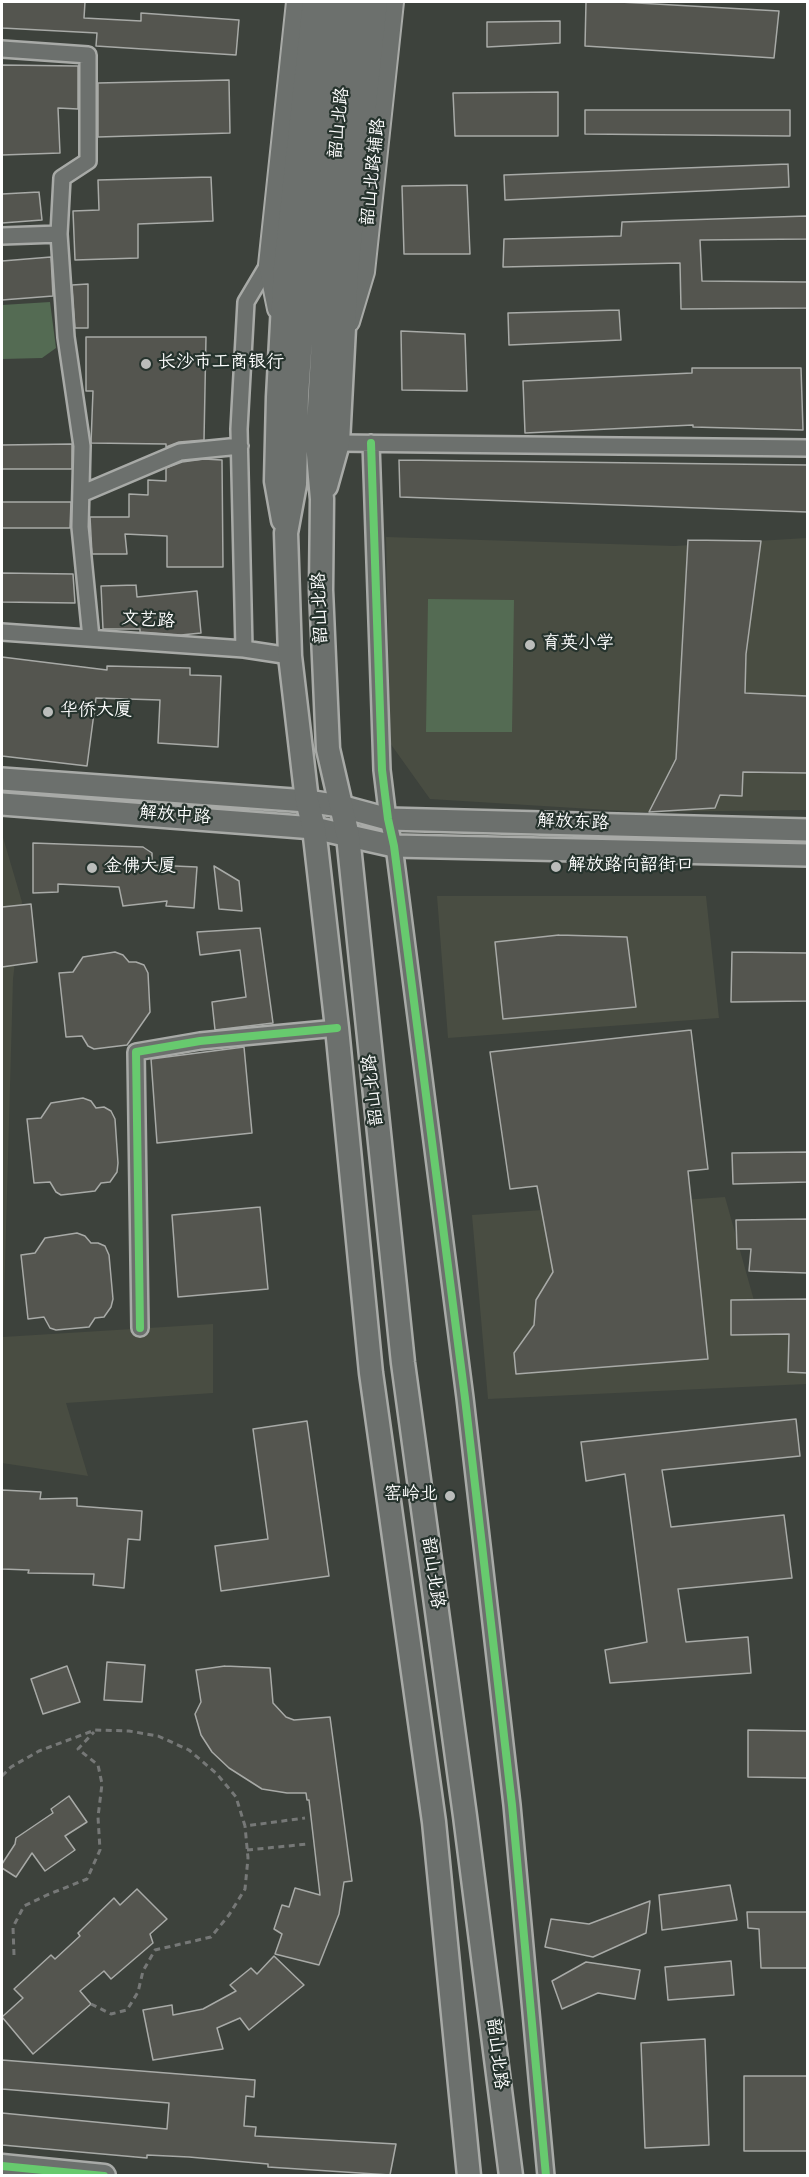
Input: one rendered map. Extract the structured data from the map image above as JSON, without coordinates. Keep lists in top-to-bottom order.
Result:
{
  "streets": {
    "main road": ["韶山北路", "解放中路", "解放东路"],
    "street": ["韶山北路辅路", "文艺路"]
  },
  "crossings": [
    ["韶山北路", "文艺路"],
    ["韶山北路", "解放中路"],
    ["韶山北路", "解放东路"],
    ["解放中路", "解放东路"]
  ],
  "places": [
    "长沙市工商银行",
    "育英小学",
    "华侨大厦",
    "解放路向韶街口",
    "金佛大厦",
    "窑岭北"
  ]
}
